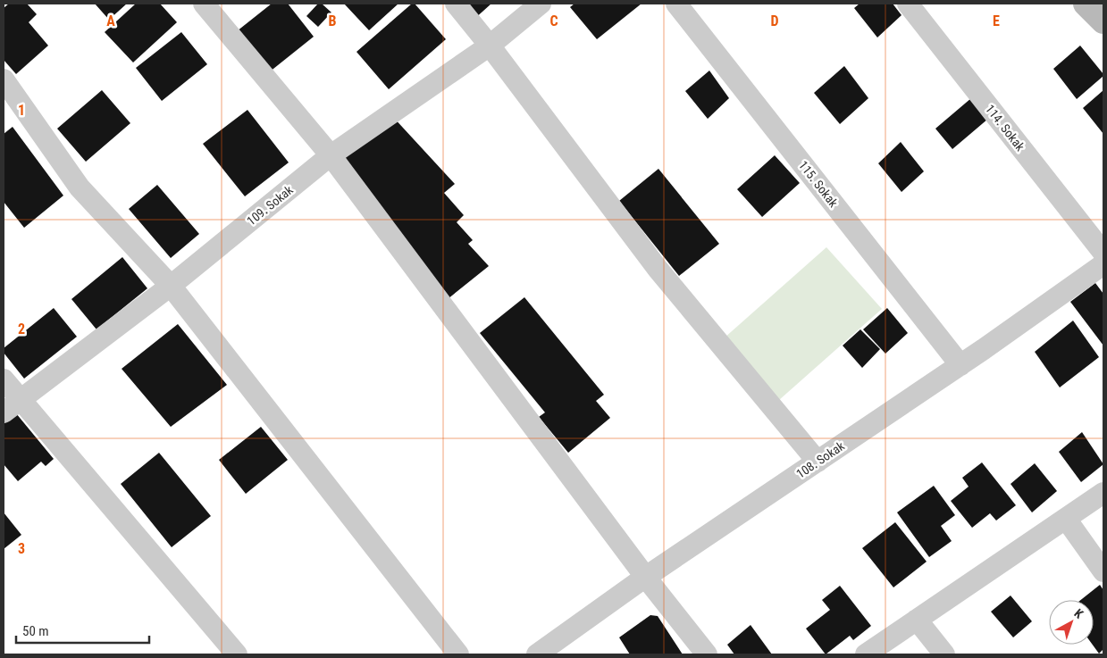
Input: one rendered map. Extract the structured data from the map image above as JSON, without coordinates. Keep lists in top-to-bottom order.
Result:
{
  "streets": {
    "street": [
      "114. Sokak",
      "115. Sokak",
      "109. Sokak",
      "108. Sokak"
    ]
  },
  "crossings": [
    ["115. Sokak", "108. Sokak"]
  ],
  "scale_bar": "50 m",
  "north": "top right",
  "grid": {
    "columns": [
      "A",
      "B",
      "C",
      "D",
      "E"
    ],
    "rows": ["1", "2", "3"]
  }
}
